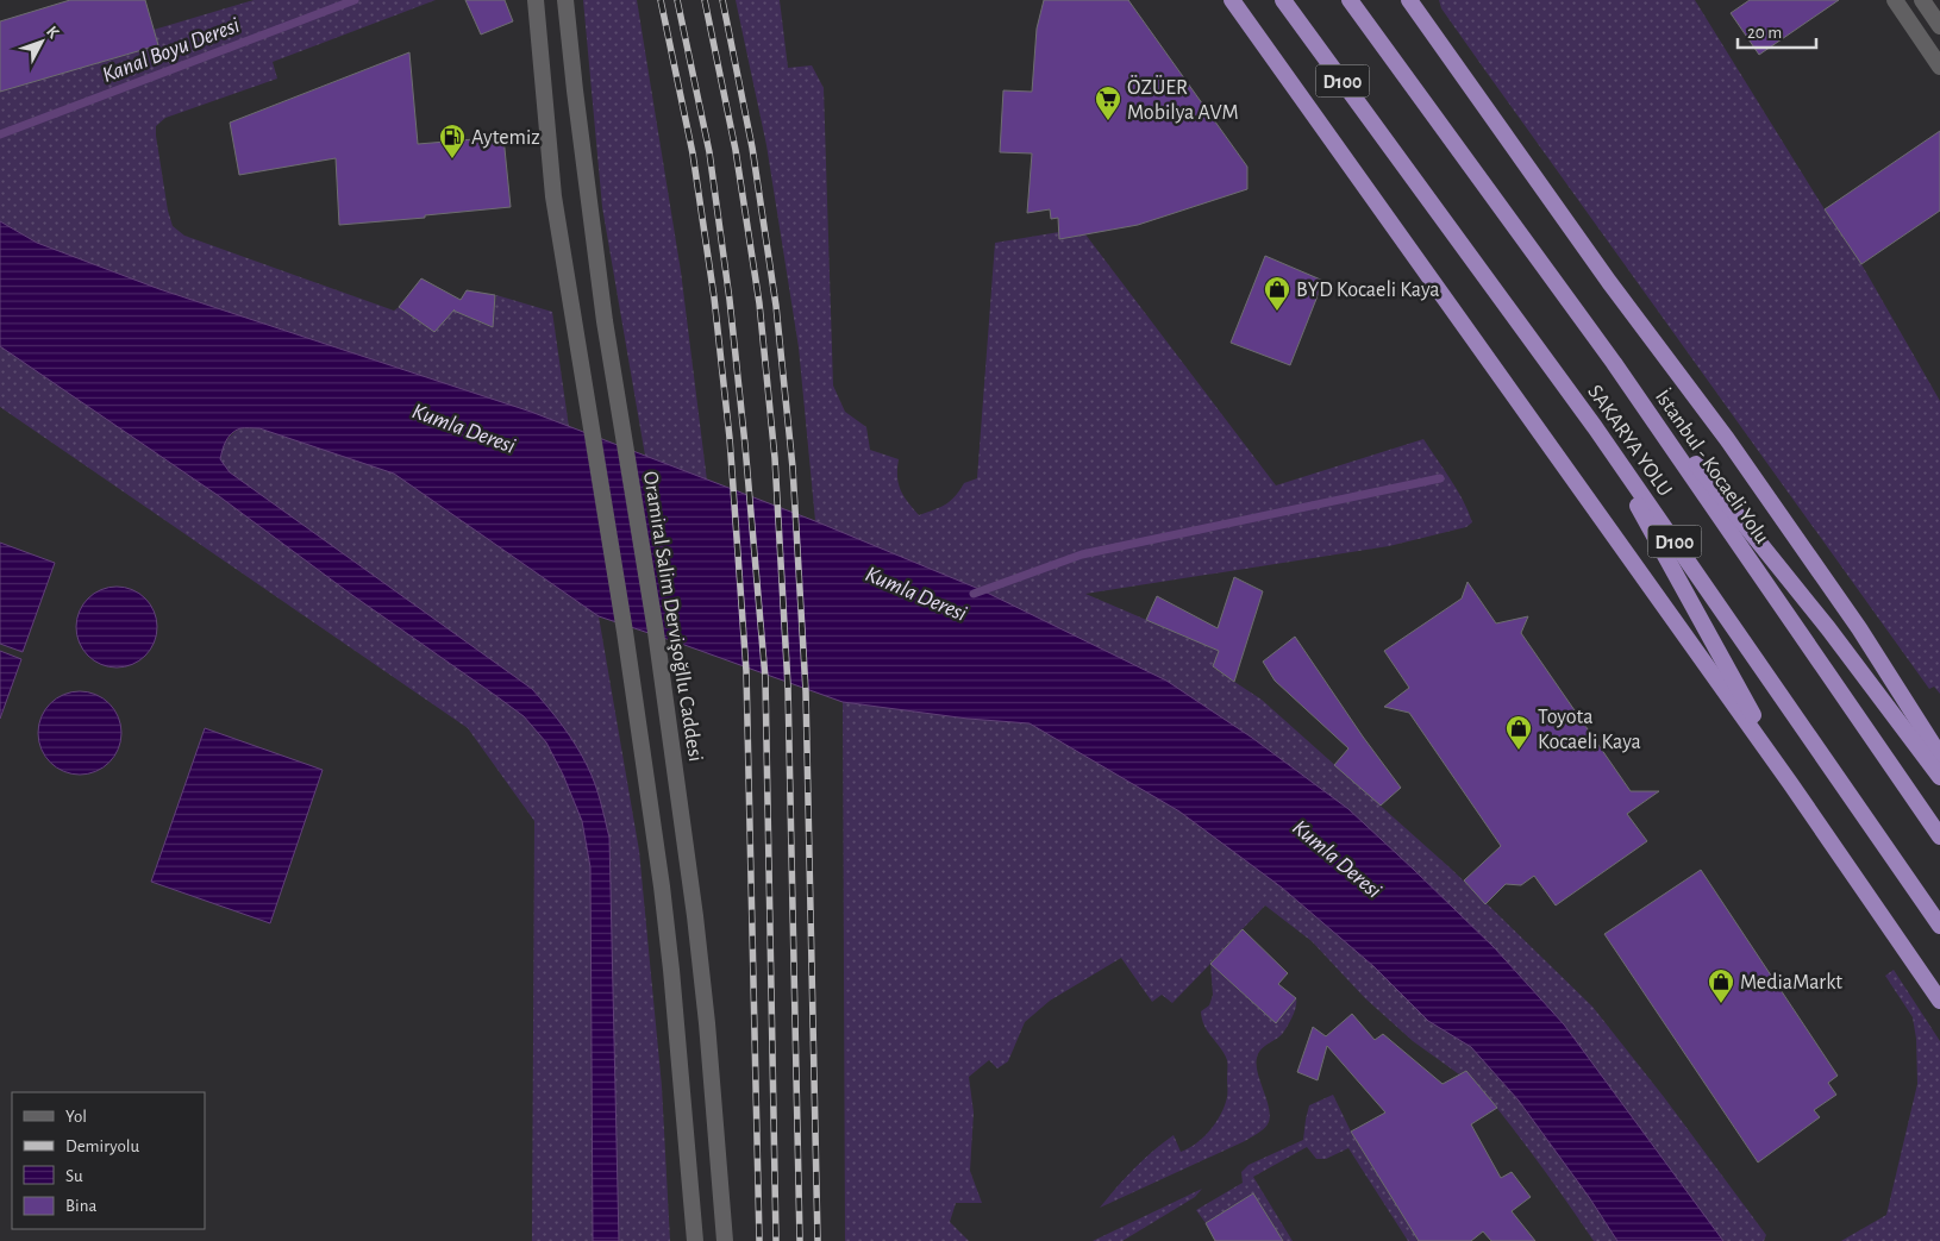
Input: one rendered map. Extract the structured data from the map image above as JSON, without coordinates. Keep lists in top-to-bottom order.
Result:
{
  "streets": {
    "highway": ["D100", "SAKARYA YOLU", "İstanbul - Kocaeli Yolu"],
    "main road": ["Oramiral Salim Dervişoğllu Caddesi"]
  },
  "water": ["Kanal Boyu Deresi", "Kumla Deresi"],
  "places": {
    "supermarket": ["ÖZÜER Mobilya AVM"],
    "fuel station": ["Aytemiz"],
    "shop": ["BYD Kocaeli Kaya", "Toyota Kocaeli Kaya", "MediaMarkt"]
  },
  "legend": [
    "Yol",
    "Demiryolu",
    "Su",
    "Bina"
  ],
  "scale_bar": "20 m",
  "north": "top right"
}
